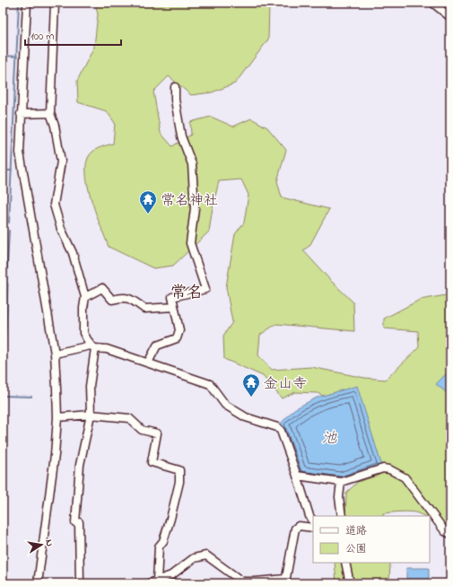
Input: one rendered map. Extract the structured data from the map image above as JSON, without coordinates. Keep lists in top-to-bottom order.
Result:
{
  "districts": ["常名"],
  "water": ["池"],
  "places": {
    "temple": ["常名神社", "金山寺"]
  },
  "legend": ["道路", "公園"],
  "scale_bar": "100 m",
  "north": "right"
}
